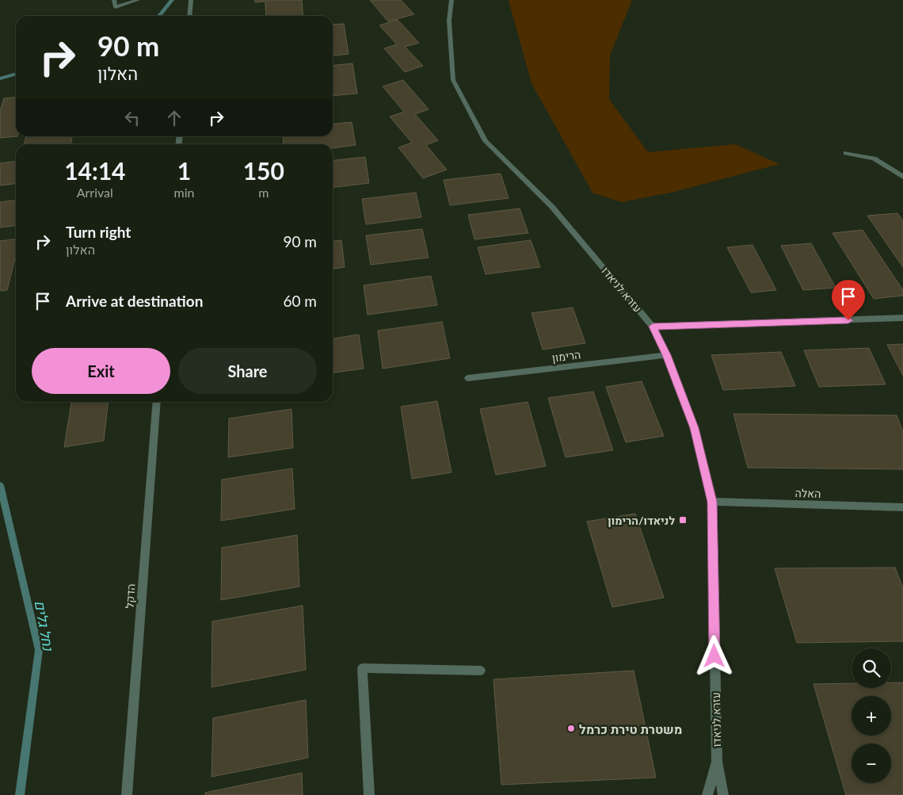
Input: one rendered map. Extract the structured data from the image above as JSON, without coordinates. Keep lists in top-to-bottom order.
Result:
{
  "streets": {
    "street": [
      "עזרא לניאדו",
      "הרימון",
      "האלה",
      "הדקל"
    ]
  },
  "crossings": [
    ["עזרא לניאדו", "הרימון"],
    ["עזרא לניאדו", "האלה"]
  ],
  "water": ["נחל גלים"],
  "places": {
    "transit": ["לניאדו/הרימון"],
    "other": ["משטרת טירת כרמל"]
  },
  "page": {
    "turn": ["90 m", "האלון"],
    "eta": [
      "14:14",
      "Arrival",
      "1",
      "min",
      "150",
      "m"
    ],
    "list": [
      {
        "name": "Turn right",
        "note": "האלון",
        "value": "90 m"
      },
      {
        "name": "Arrive at destination",
        "value": "60 m"
      }
    ],
    "buttons": ["Exit", "Share"],
    "map_buttons": ["+", "−"]
  }
}
